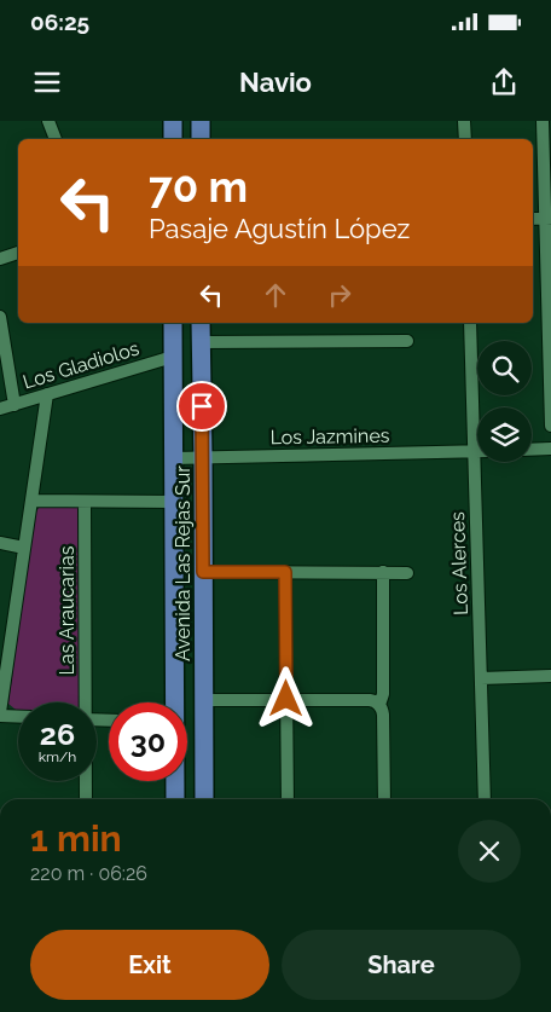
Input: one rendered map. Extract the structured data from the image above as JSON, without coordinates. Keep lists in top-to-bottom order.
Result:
{
  "streets": {
    "main road": ["Avenida Las Rejas Sur"],
    "street": [
      "Los Gladiolos",
      "Los Jazmines",
      "Los Alerces",
      "Las Araucarias"
    ]
  },
  "crossings": [
    ["Los Gladiolos", "Avenida Las Rejas Sur"],
    ["Los Jazmines", "Avenida Las Rejas Sur"],
    ["Los Jazmines", "Los Alerces"]
  ],
  "page": {
    "status": "06:25",
    "header": "Navio",
    "turn": ["70 m", "Pasaje Agustín López"],
    "speed": "26 km/h",
    "limit": "30",
    "heading": ["1 min", "220 m · 06:26"],
    "buttons": ["Exit", "Share"]
  }
}
